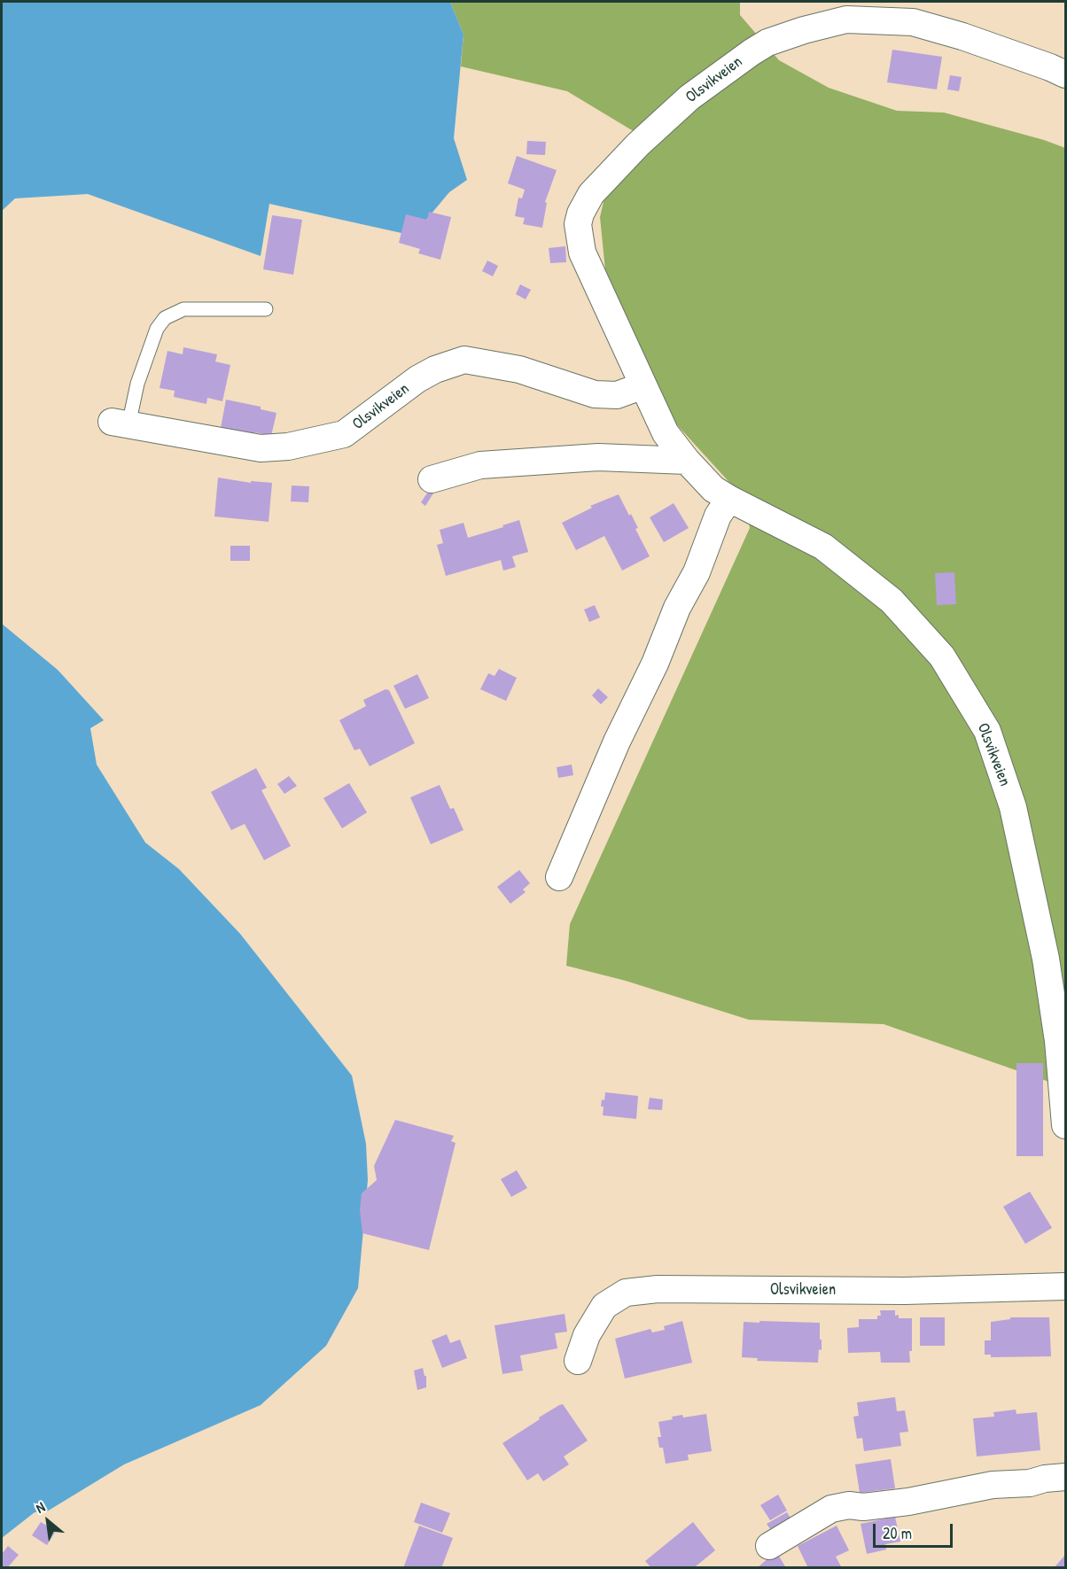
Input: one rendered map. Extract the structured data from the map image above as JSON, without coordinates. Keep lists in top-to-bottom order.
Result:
{
  "streets": {
    "street": ["Olsvikveien"]
  },
  "scale_bar": "20 m",
  "north": "top left"
}
